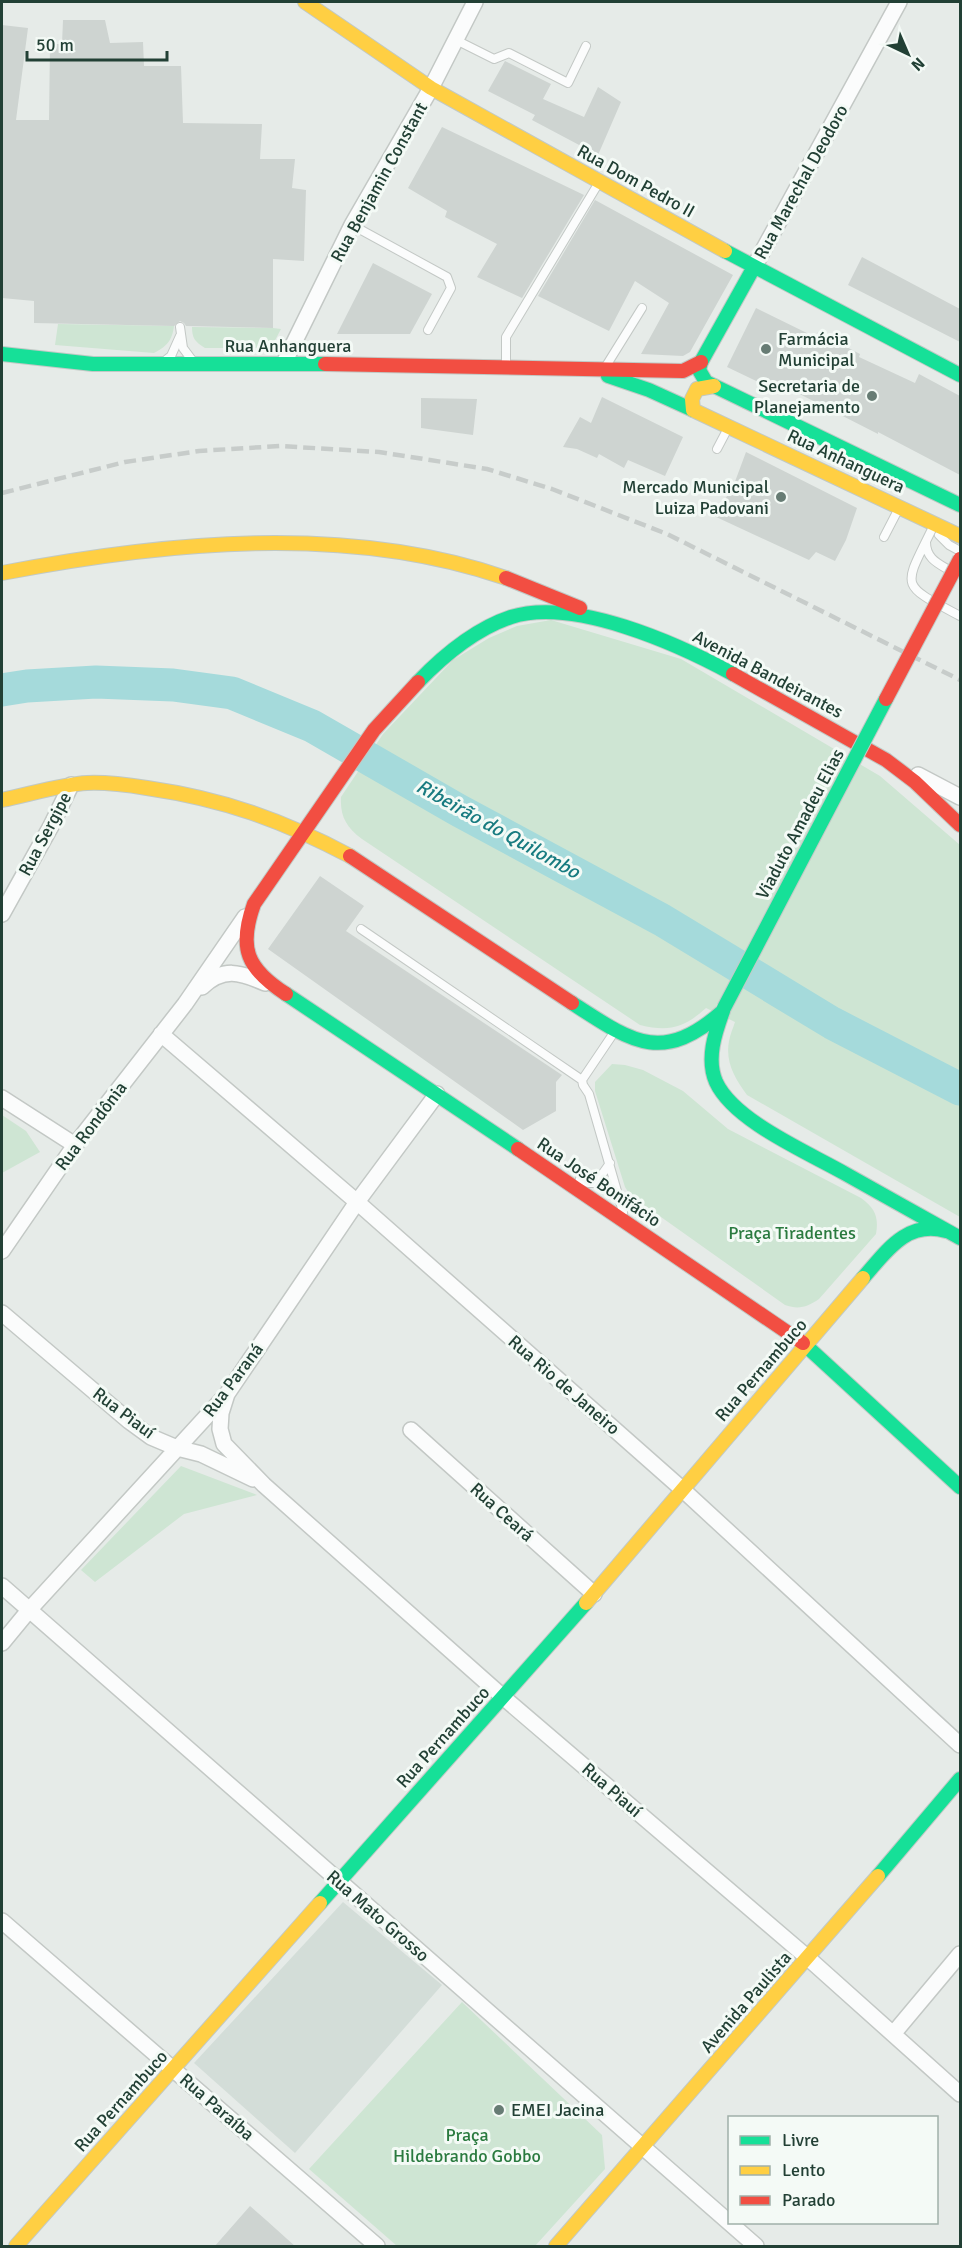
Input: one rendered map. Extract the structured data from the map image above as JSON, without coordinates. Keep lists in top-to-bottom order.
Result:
{
  "streets": {
    "main road": [
      "Rua Dom Pedro II",
      "Rua Marechal Deodoro",
      "Rua Anhanguera",
      "Avenida Bandeirantes",
      "Viaduto Amadeu Elias",
      "Rua Rondônia",
      "Rua José Bonifácio",
      "Rua Pernambuco",
      "Avenida Paulista"
    ],
    "street": [
      "Rua Benjamin Constant",
      "Rua Sergipe",
      "Rua Paraná",
      "Rua Rio de Janeiro",
      "Rua Piauí",
      "Rua Ceará",
      "Rua Mato Grosso",
      "Rua Paraíba"
    ]
  },
  "crossings": [
    ["Rua Dom Pedro II", "Rua Benjamin Constant"],
    ["Rua Dom Pedro II", "Rua Marechal Deodoro"],
    ["Rua Benjamin Constant", "Rua Anhanguera"],
    ["Rua Marechal Deodoro", "Rua Anhanguera"],
    ["Avenida Bandeirantes", "Rua Rondônia"],
    ["Rua Rondônia", "Rua José Bonifácio"],
    ["Rua Rondônia", "Rua Rio de Janeiro"],
    ["Rua José Bonifácio", "Rua Pernambuco"],
    ["Rua José Bonifácio", "Rua Paraná"],
    ["Rua Pernambuco", "Rua Rio de Janeiro"],
    ["Rua Pernambuco", "Rua Piauí"],
    ["Rua Pernambuco", "Rua Ceará"],
    ["Rua Pernambuco", "Rua Mato Grosso"],
    ["Rua Pernambuco", "Rua Paraíba"],
    ["Rua Paraná", "Rua Rio de Janeiro"],
    ["Rua Paraná", "Rua Piauí"],
    ["Rua Paraná", "Rua Mato Grosso"],
    ["Rua Piauí", "Avenida Paulista"],
    ["Rua Mato Grosso", "Avenida Paulista"]
  ],
  "water": ["Ribeirão do Quilombo"],
  "parks": ["Praça Tiradentes", "Praça Hildebrando Gobbo"],
  "places": [
    "Farmácia Municipal",
    "Secretaria de Planejamento",
    "Mercado Municipal Luiza Padovani",
    "EMEI Jacina"
  ],
  "legend": ["Livre", "Lento", "Parado"],
  "scale_bar": "50 m",
  "north": "bottom right"
}
